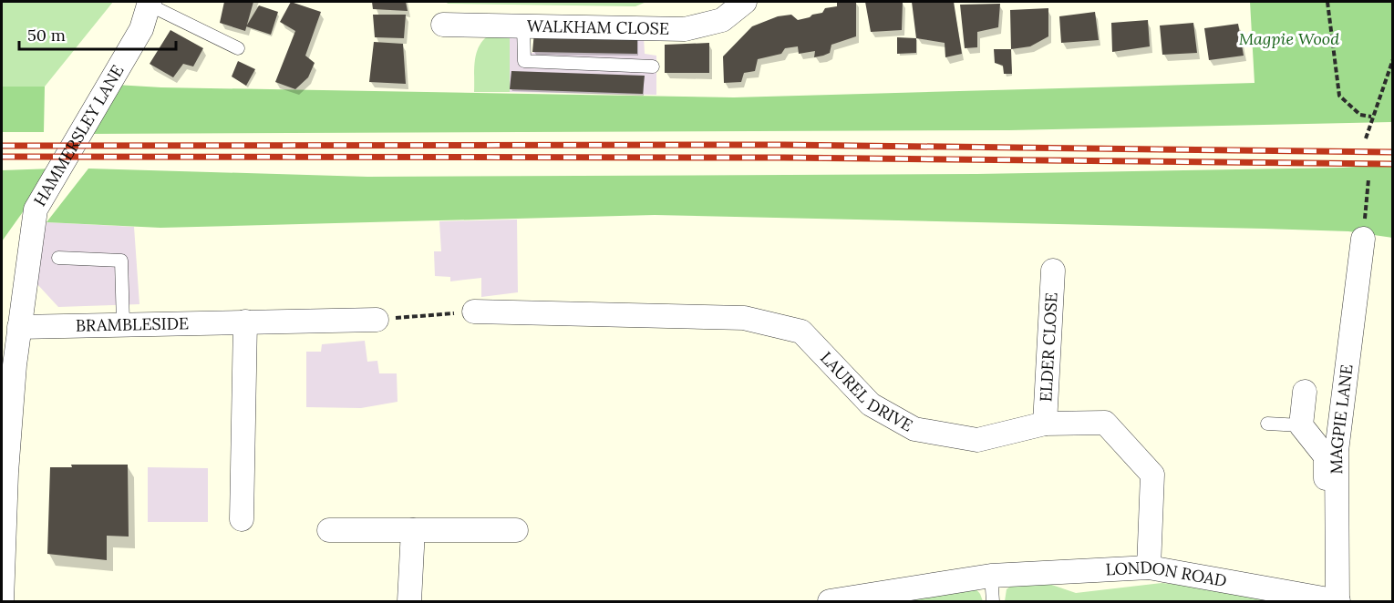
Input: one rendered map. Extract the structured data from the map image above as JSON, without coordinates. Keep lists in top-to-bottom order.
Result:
{
  "streets": {
    "street": [
      "WALKHAM CLOSE",
      "HAMMERSLEY LANE",
      "BRAMBLESIDE",
      "ELDER CLOSE",
      "LAUREL DRIVE",
      "MAGPIE LANE",
      "LONDON ROAD"
    ]
  },
  "crossings": [
    ["HAMMERSLEY LANE", "BRAMBLESIDE"],
    ["ELDER CLOSE", "LAUREL DRIVE"],
    ["LAUREL DRIVE", "LONDON ROAD"],
    ["MAGPIE LANE", "LONDON ROAD"]
  ],
  "parks": ["Magpie Wood"],
  "scale_bar": "50 m"
}
